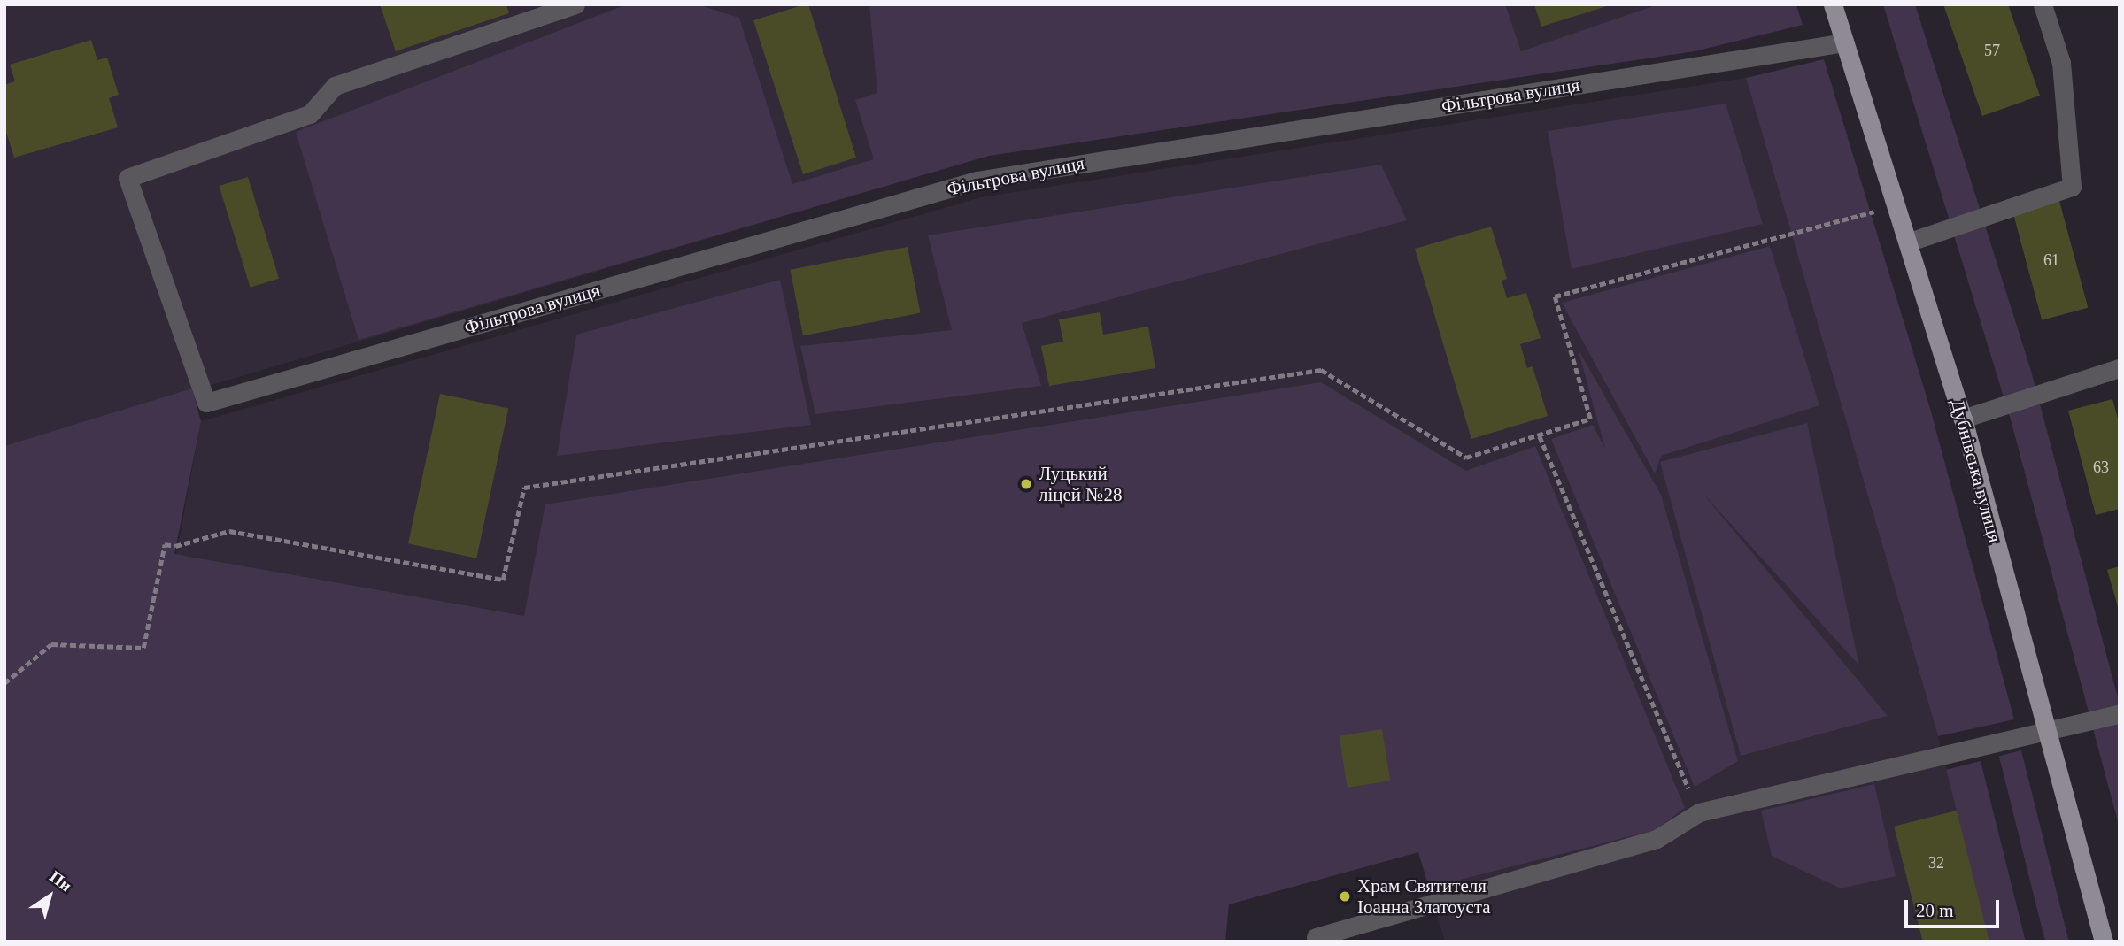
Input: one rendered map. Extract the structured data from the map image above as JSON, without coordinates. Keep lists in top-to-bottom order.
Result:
{
  "streets": {
    "main road": ["Дубнівська вулиця"],
    "street": ["Фільтрова вулиця"]
  },
  "crossings": [
    ["Фільтрова вулиця", "Дубнівська вулиця"]
  ],
  "places": ["Луцький ліцей №28", "Храм Святителя Іоанна Златоуста"],
  "house_numbers": [
    "57",
    "61",
    "63",
    "32"
  ],
  "scale_bar": "20 m",
  "north": "top right"
}
